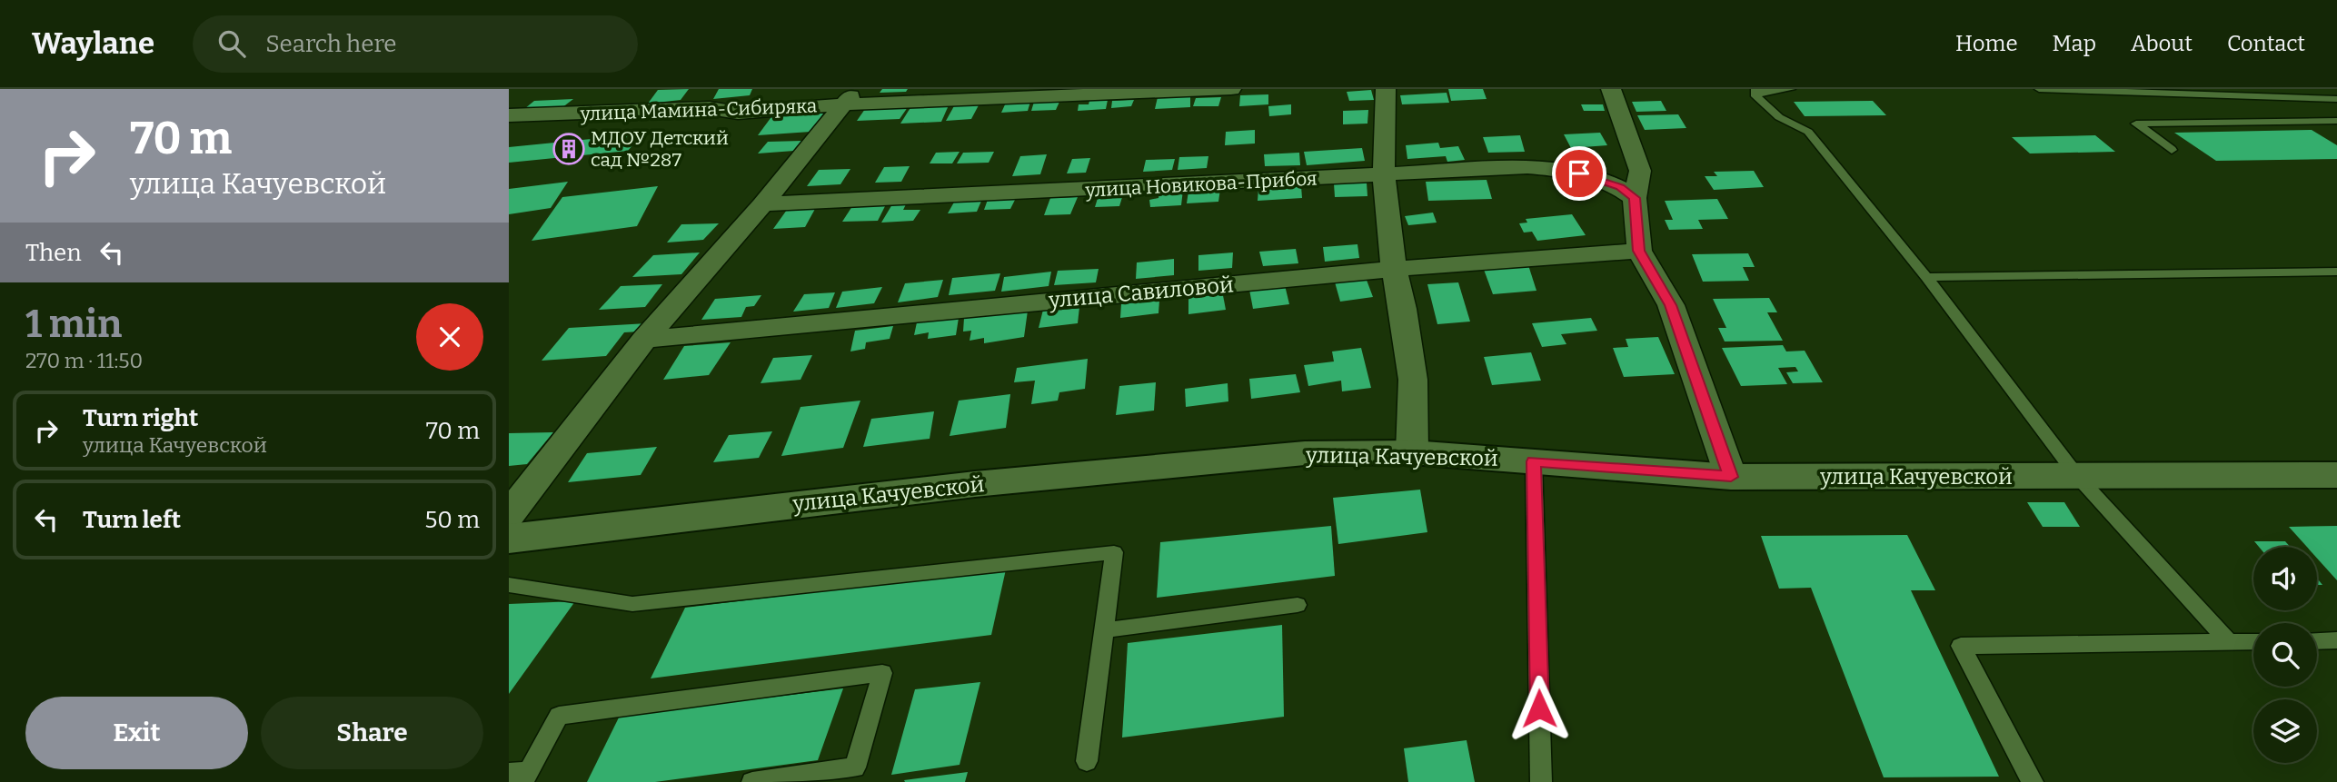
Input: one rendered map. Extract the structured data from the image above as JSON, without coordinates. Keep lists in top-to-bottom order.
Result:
{
  "streets": {
    "street": [
      "улица Мамина-Сибиряка",
      "улица Новикова-Прибоя",
      "улица Савиловой",
      "улица Качуевской"
    ]
  },
  "places": {
    "building": ["МДОУ Детский сад №287"]
  },
  "page": {
    "header": "Waylane",
    "search": "Search here",
    "nav": [
      "Home",
      "Map",
      "About",
      "Contact"
    ],
    "turn": ["70 m", "улица Качуевской"],
    "then": "Then",
    "heading": ["1 min", "270 m · 11:50"],
    "list": [
      {
        "name": "Turn right",
        "note": "улица Качуевской",
        "value": "70 m"
      },
      {
        "name": "Turn left",
        "value": "50 m"
      }
    ],
    "buttons": ["Exit", "Share"]
  }
}
